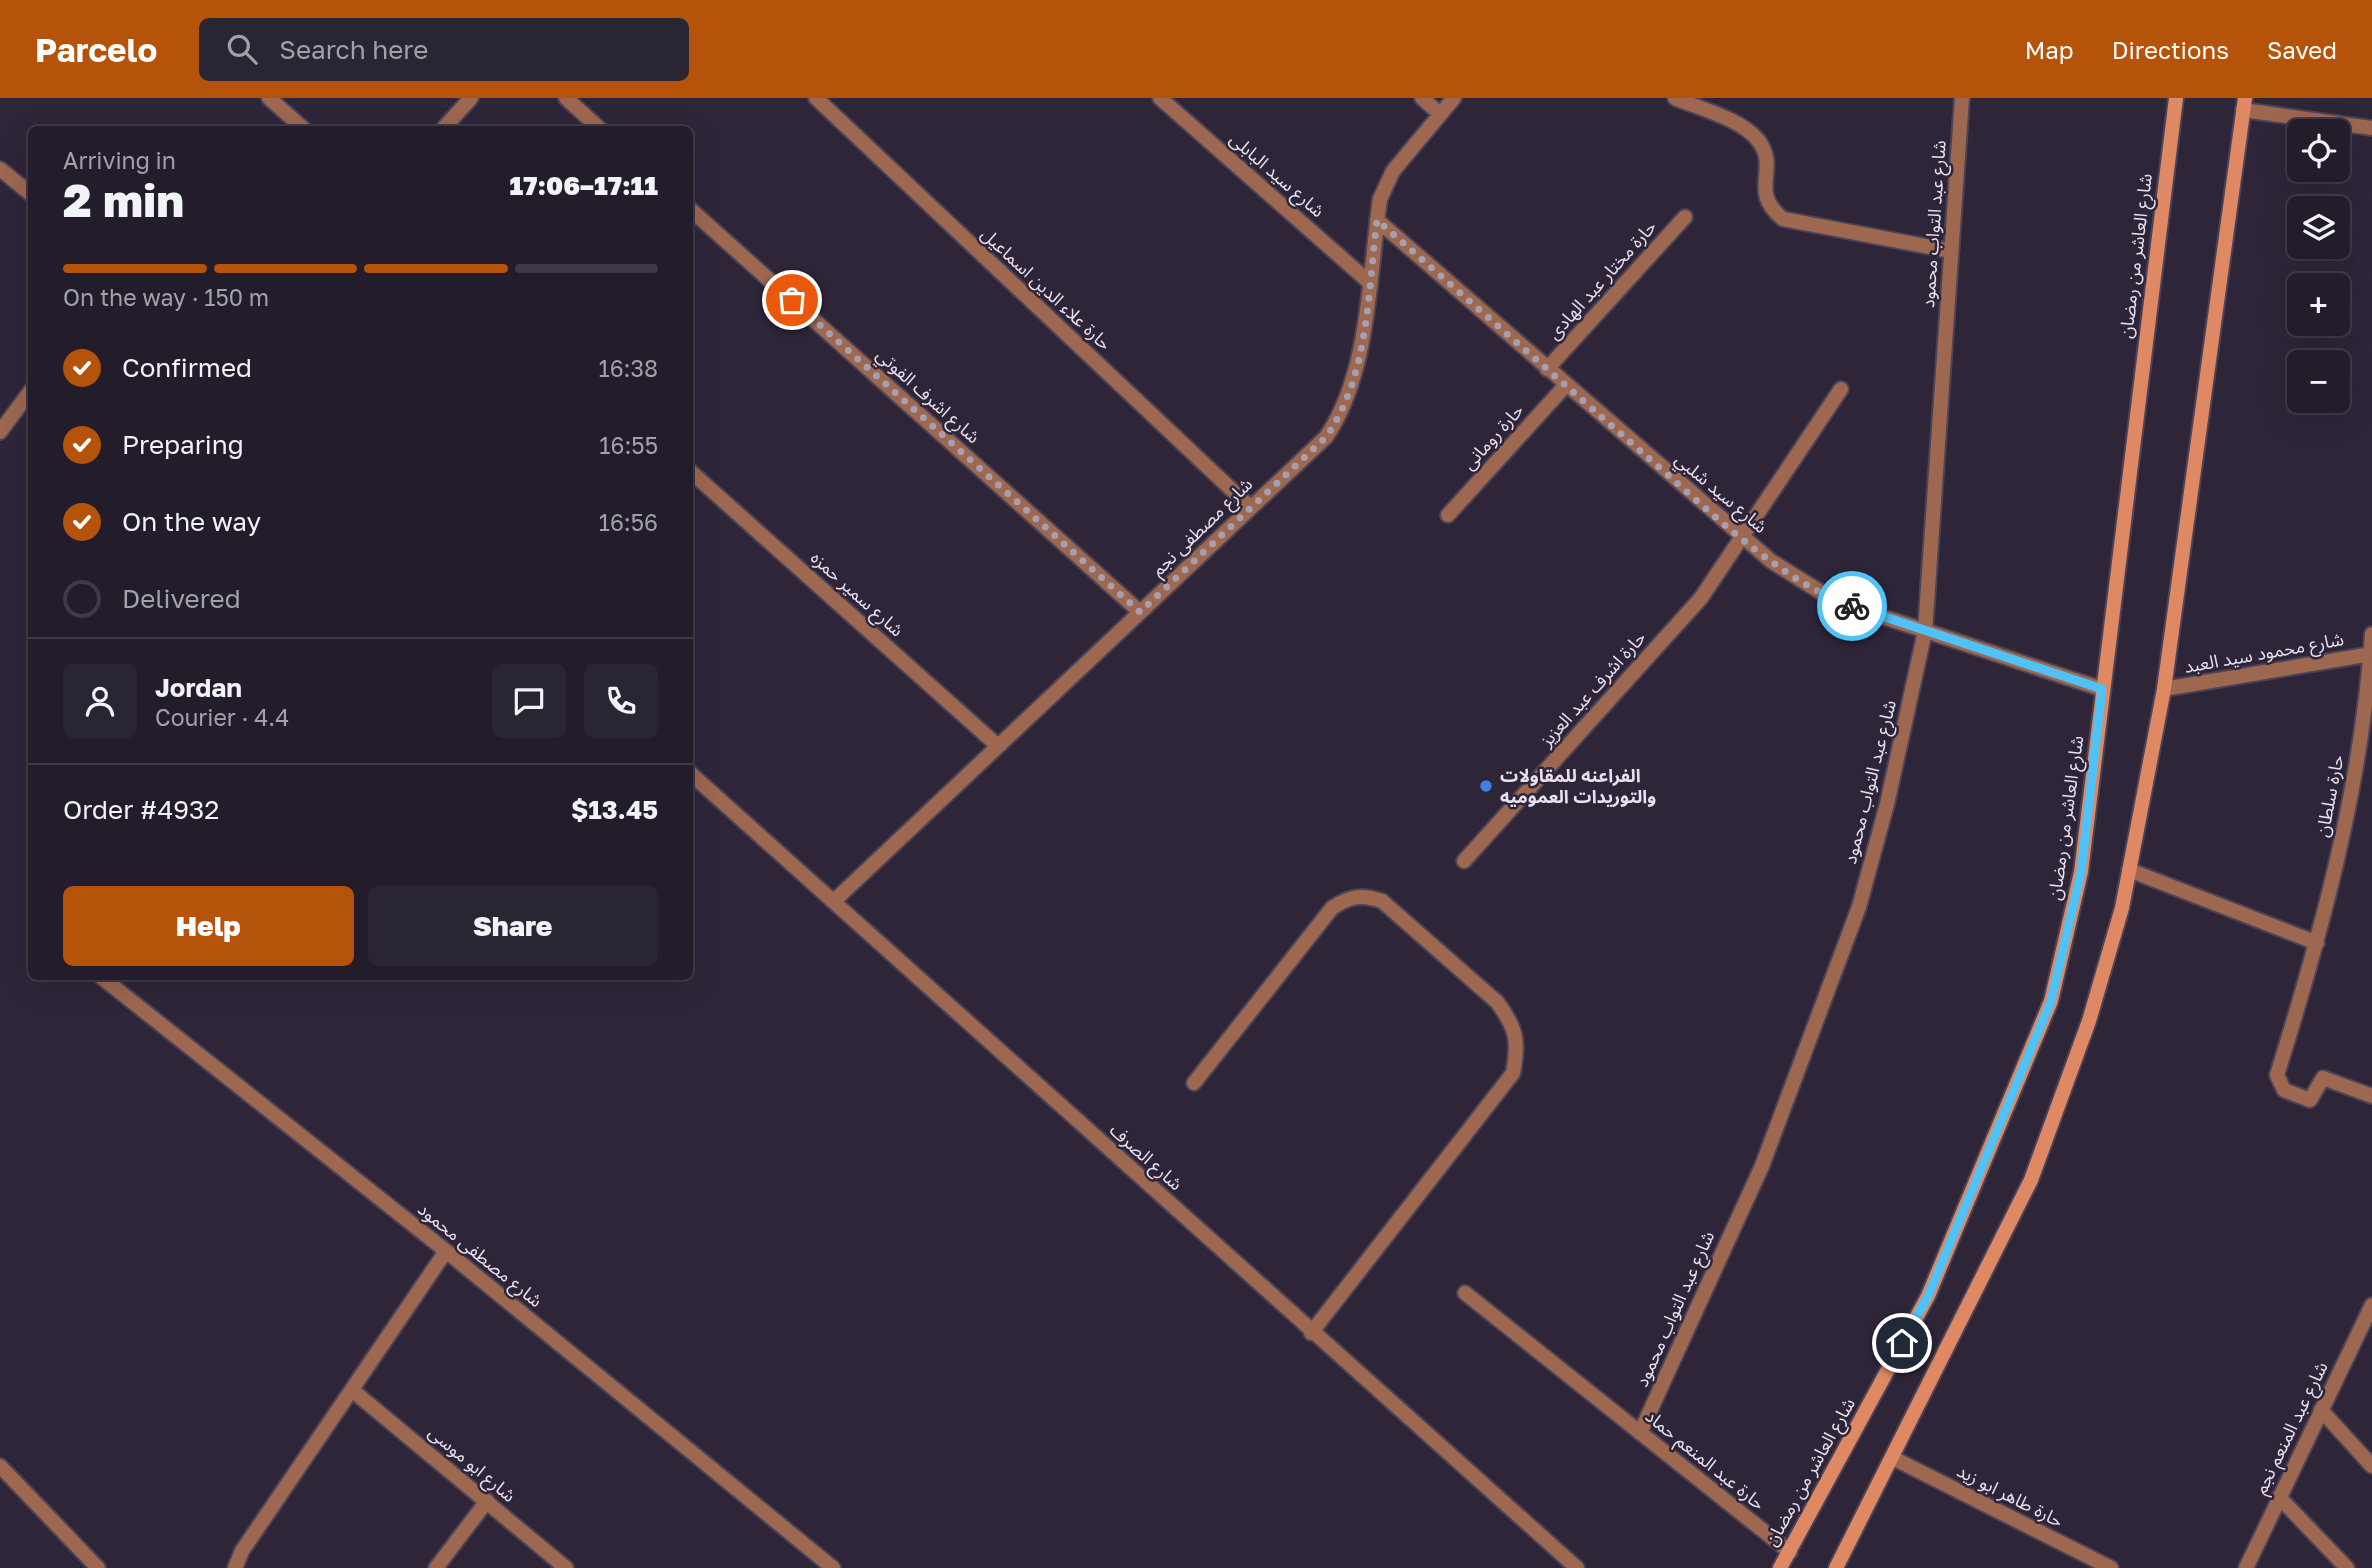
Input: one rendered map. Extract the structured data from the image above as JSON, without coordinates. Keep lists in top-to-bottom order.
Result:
{
  "streets": {
    "main road": ["شارع العاشر من رمضان"],
    "street": [
      "شارع سيد البابلى",
      "شارع عبد التواب محمود",
      "حارة مختار عبد الهادى",
      "حارة علاء الدين اسماعيل",
      "شارع اشرف الفوتي",
      "حارة رومانى",
      "شارع سيد شلبي",
      "شارع مصطفى نجم",
      "شارع سمير حمزه",
      "شارع محمود سيد العبد",
      "حارة اشرف عبد العزيز",
      "حارة سلطان",
      "شارع الصرف",
      "شارع مصطفى محمود",
      "شارع عبد المنعم نجم",
      "حارة عبد المنعم حماد",
      "شارع ابو موسى",
      "حارة طاهر ابو زيد"
    ]
  },
  "crossings": [
    ["شارع سيد البابلى", "شارع مصطفى نجم"],
    ["شارع عبد التواب محمود", "شارع سيد شلبي"],
    ["شارع عبد التواب محمود", "حارة عبد المنعم حماد"],
    ["شارع العاشر من رمضان", "شارع سيد شلبي"],
    ["شارع العاشر من رمضان", "حارة عبد المنعم حماد"],
    ["حارة مختار عبد الهادى", "شارع سيد شلبي"],
    ["حارة علاء الدين اسماعيل", "شارع مصطفى نجم"],
    ["شارع اشرف الفوتي", "شارع مصطفى نجم"],
    ["حارة رومانى", "شارع سيد شلبي"],
    ["شارع سيد شلبي", "شارع مصطفى نجم"],
    ["شارع سيد شلبي", "حارة اشرف عبد العزيز"],
    ["شارع مصطفى نجم", "شارع سمير حمزه"],
    ["شارع مصطفى نجم", "شارع الصرف"],
    ["شارع محمود سيد العبد", "حارة سلطان"]
  ],
  "places": ["الفراعنه للمقاولات والتوريدات العموميه"],
  "page": {
    "header": "Parcelo",
    "search": "Search here",
    "nav": ["Map", "Directions", "Saved"],
    "map_buttons": ["+", "−"],
    "heading": ["2 min", "Arriving in", "17:06–17:11"],
    "panel": [
      "Jordan",
      "Courier · 4.4",
      "Order #4932",
      "$13.45"
    ],
    "bar": "On the way · 150 m",
    "list": [
      ["Confirmed", "16:38"],
      ["Preparing", "16:55"],
      ["On the way", "16:56"],
      "Delivered"
    ],
    "buttons": ["Help", "Share"]
  }
}
